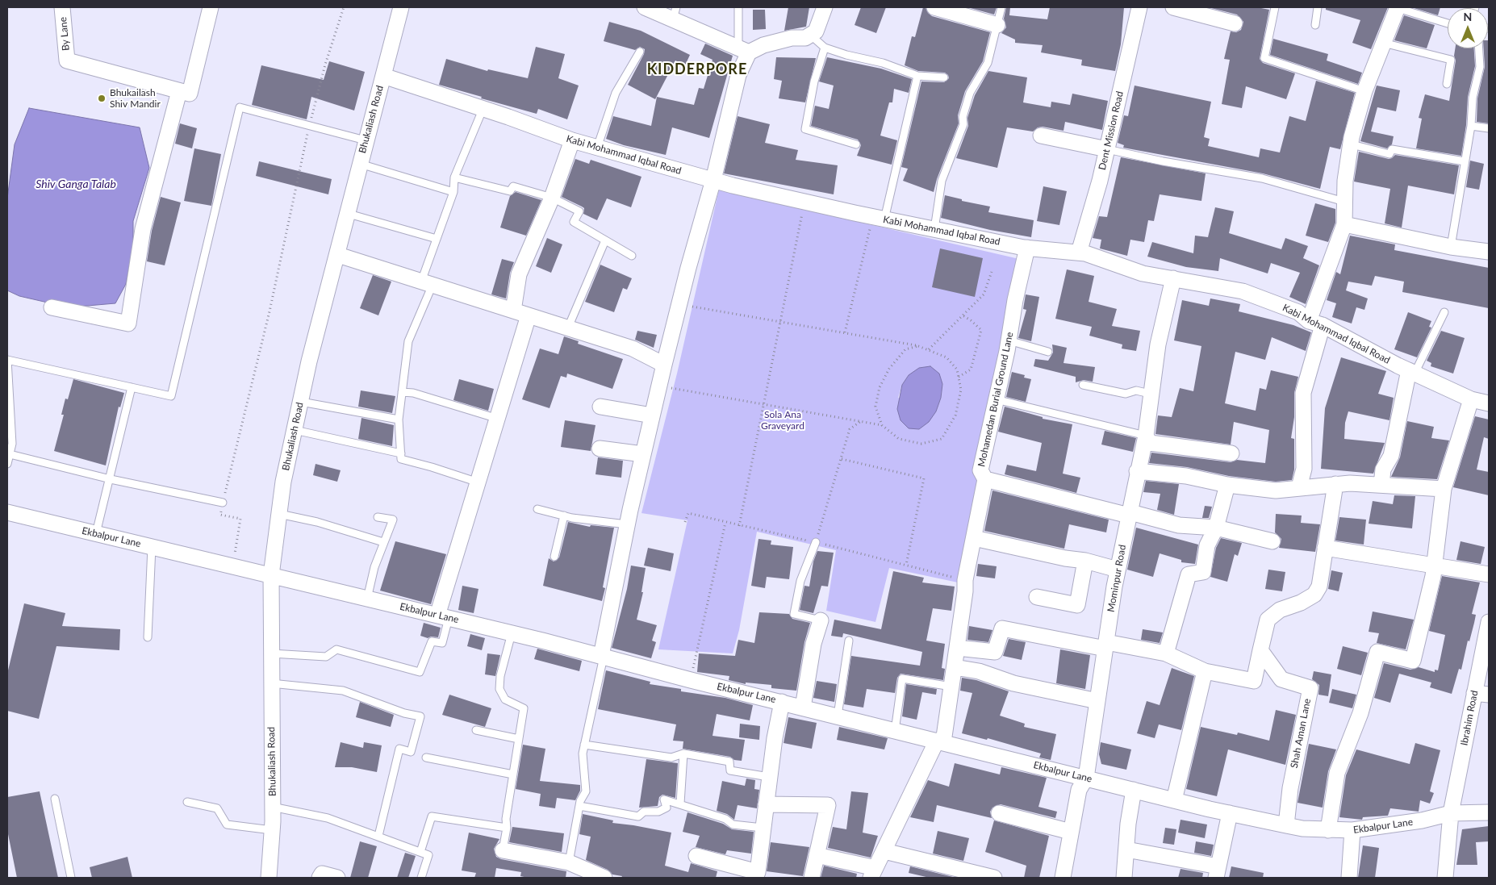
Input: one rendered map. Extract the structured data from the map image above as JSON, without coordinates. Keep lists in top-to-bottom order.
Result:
{
  "streets": {
    "street": [
      "By Lane",
      "Bhukaliash Road",
      "Dent Mission Road",
      "Kabi Mohammad Iqbal Road",
      "Mohamedan Burial Ground Lane",
      "Ekbalpur Lane",
      "Mominpur Road",
      "Ibrahim Road",
      "Shah Aman Lane"
    ]
  },
  "crossings": [
    ["Bhukaliash Road", "Kabi Mohammad Iqbal Road"],
    ["Bhukaliash Road", "Ekbalpur Lane"],
    ["Dent Mission Road", "Kabi Mohammad Iqbal Road"],
    ["Kabi Mohammad Iqbal Road", "Mohamedan Burial Ground Lane"],
    ["Kabi Mohammad Iqbal Road", "Mominpur Road"],
    ["Mohamedan Burial Ground Lane", "Ekbalpur Lane"],
    ["Ekbalpur Lane", "Mominpur Road"],
    ["Ekbalpur Lane", "Ibrahim Road"],
    ["Ekbalpur Lane", "Shah Aman Lane"]
  ],
  "districts": ["KIDDERPORE"],
  "water": ["Shiv Ganga Talab"],
  "parks": ["Sola Ana Graveyard"],
  "places": ["Bhukailash Shiv Mandir"],
  "north": "top"
}
